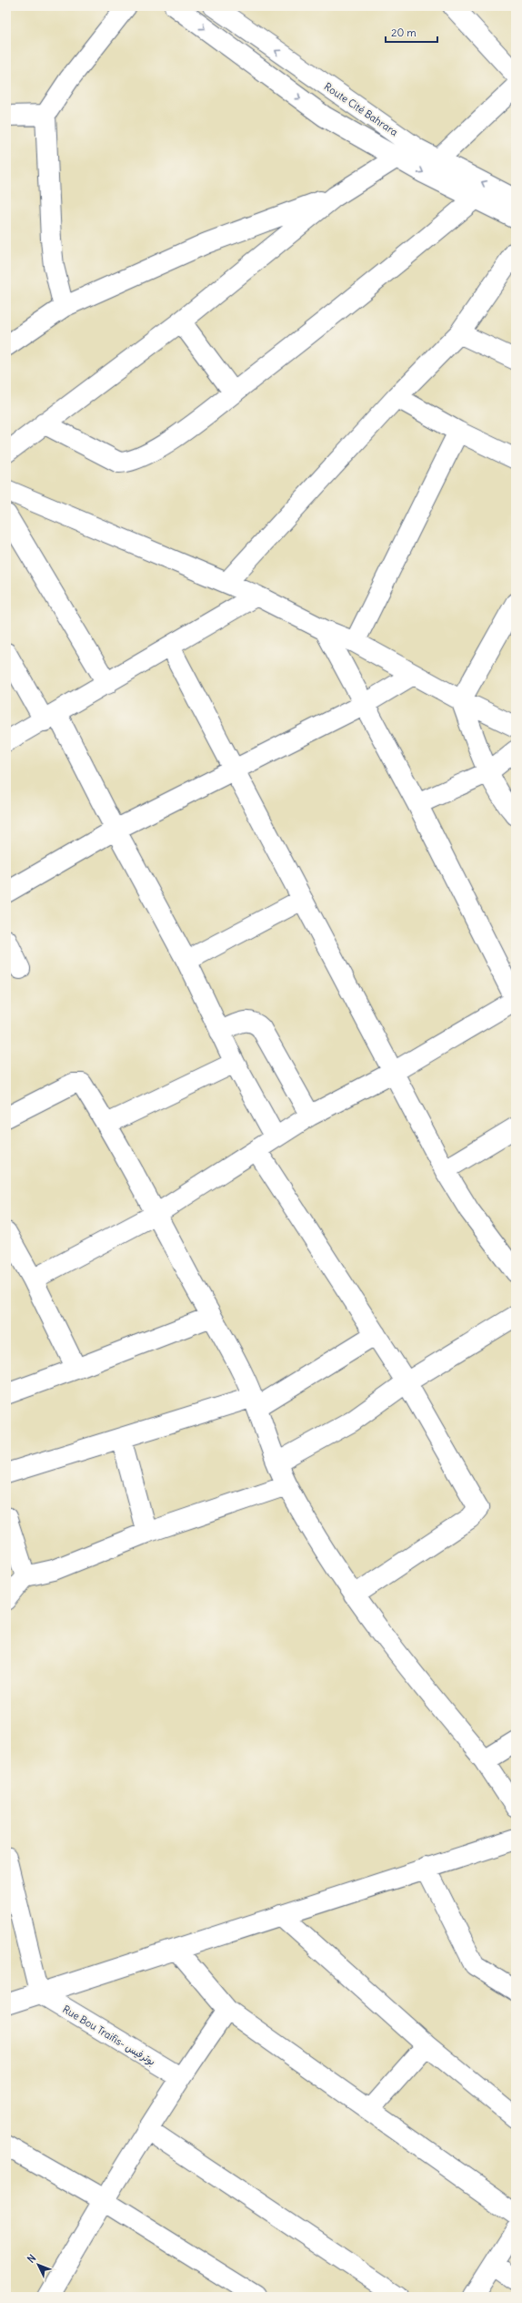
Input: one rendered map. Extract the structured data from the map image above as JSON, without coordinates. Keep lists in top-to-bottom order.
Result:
{
  "streets": {
    "street": ["Route Cité Bahrara", "Rue Bou Traifis- بوترفيس"]
  },
  "scale_bar": "20 m",
  "north": "top left"
}
